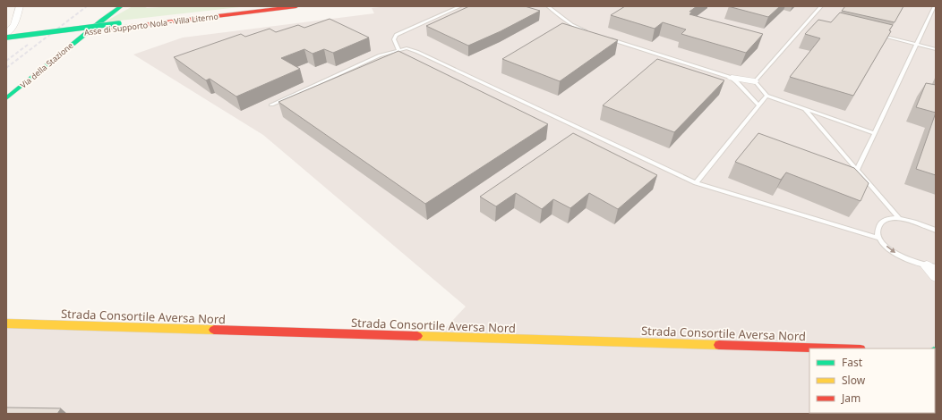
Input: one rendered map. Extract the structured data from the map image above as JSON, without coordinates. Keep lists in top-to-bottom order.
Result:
{
  "streets": {
    "main road": ["Asse di Supporto Nola - Villa Literno", "Via della Stazione", "Strada Consortile Aversa Nord"]
  },
  "legend": ["Fast", "Slow", "Jam"]
}
